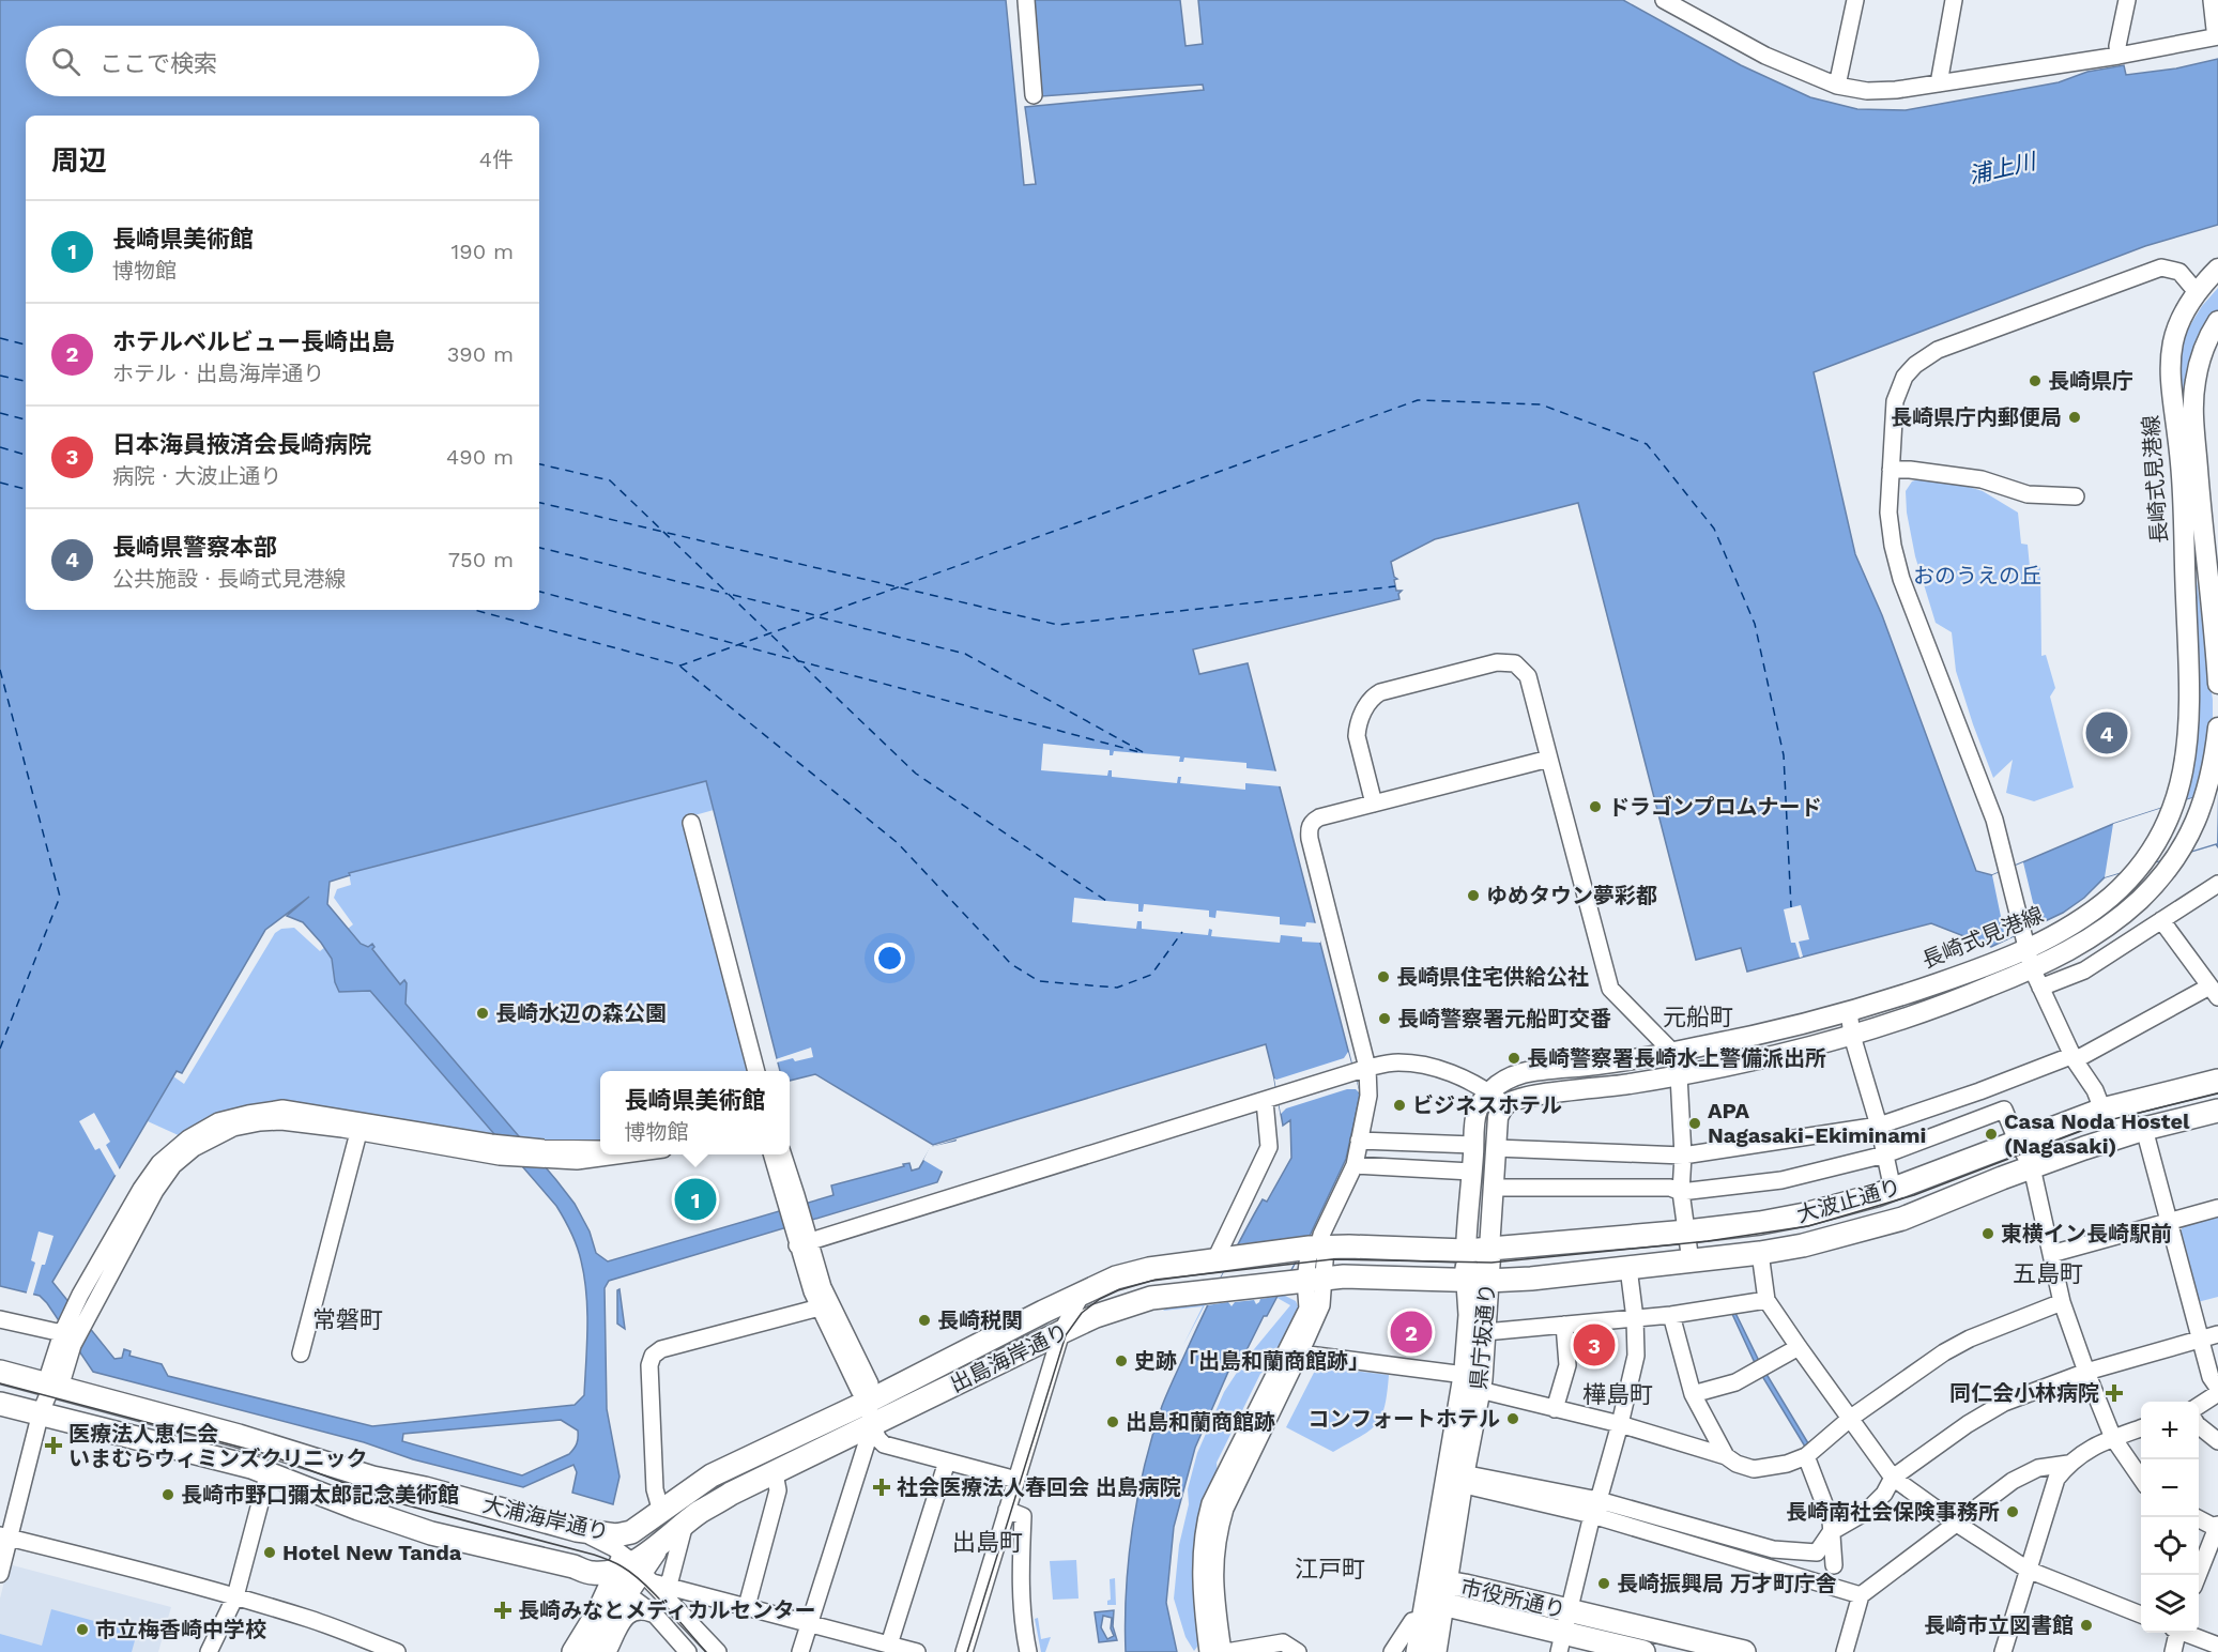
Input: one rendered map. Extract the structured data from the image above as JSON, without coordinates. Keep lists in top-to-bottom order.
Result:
{
  "streets": {
    "highway": [
      "大波止通り",
      "県庁坂通り",
      "出島海岸通り",
      "大浦海岸通り",
      "市役所通り"
    ],
    "main road": ["長崎式見港線"]
  },
  "crossings": [
    ["大波止通り", "県庁坂通り"],
    ["大波止通り", "出島海岸通り"],
    ["県庁坂通り", "出島海岸通り"],
    ["県庁坂通り", "市役所通り"],
    ["出島海岸通り", "大浦海岸通り"]
  ],
  "districts": [
    "元船町",
    "五島町",
    "常磐町",
    "樺島町",
    "出島町",
    "江戸町"
  ],
  "water": ["浦上川"],
  "parks": ["おのうえの丘"],
  "places": {
    "other": [
      "長崎県庁",
      "長崎県庁内郵便局",
      "ドラゴンプロムナード",
      "ゆめタウン夢彩都",
      "長崎県住宅供給公社",
      "長崎水辺の森公園",
      "長崎警察署元船町交番",
      "長崎警察署長崎水上警備派出所",
      "ビジネスホテル",
      "APA Nagasaki-Ekiminami",
      "Casa Noda Hostel (Nagasaki)",
      "東横イン長崎駅前",
      "長崎税関",
      "史跡「出島和蘭商館跡」",
      "コンフォートホテル",
      "出島和蘭商館跡",
      "長崎市野口彌太郎記念美術館",
      "長崎南社会保険事務所",
      "Hotel New Tanda",
      "長崎振興局 万才町庁舎",
      "長崎市立図書館",
      "市立梅香崎中学校"
    ],
    "health": [
      "同仁会小林病院",
      "医療法人恵仁会 いまむらウィミンズクリニック",
      "社会医療法人春回会 出島病院",
      "長崎みなとメディカルセンター"
    ]
  },
  "page": {
    "search": "ここで検索",
    "heading": ["周辺", "4件"],
    "list": [
      {
        "mark": "1",
        "name": "長崎県美術館",
        "note": "博物館",
        "value": "190 m"
      },
      {
        "mark": "2",
        "name": "ホテルベルビュー長崎出島",
        "note": "ホテル · 出島海岸通り",
        "value": "390 m"
      },
      {
        "mark": "3",
        "name": "日本海員掖済会長崎病院",
        "note": "病院 · 大波止通り",
        "value": "490 m"
      },
      {
        "mark": "4",
        "name": "長崎県警察本部",
        "note": "公共施設 · 長崎式見港線",
        "value": "750 m"
      }
    ],
    "pins": [
      "4",
      "1",
      "2",
      "3"
    ],
    "popup": ["長崎県美術館", "博物館"],
    "map_buttons": ["+", "−"]
  }
}
